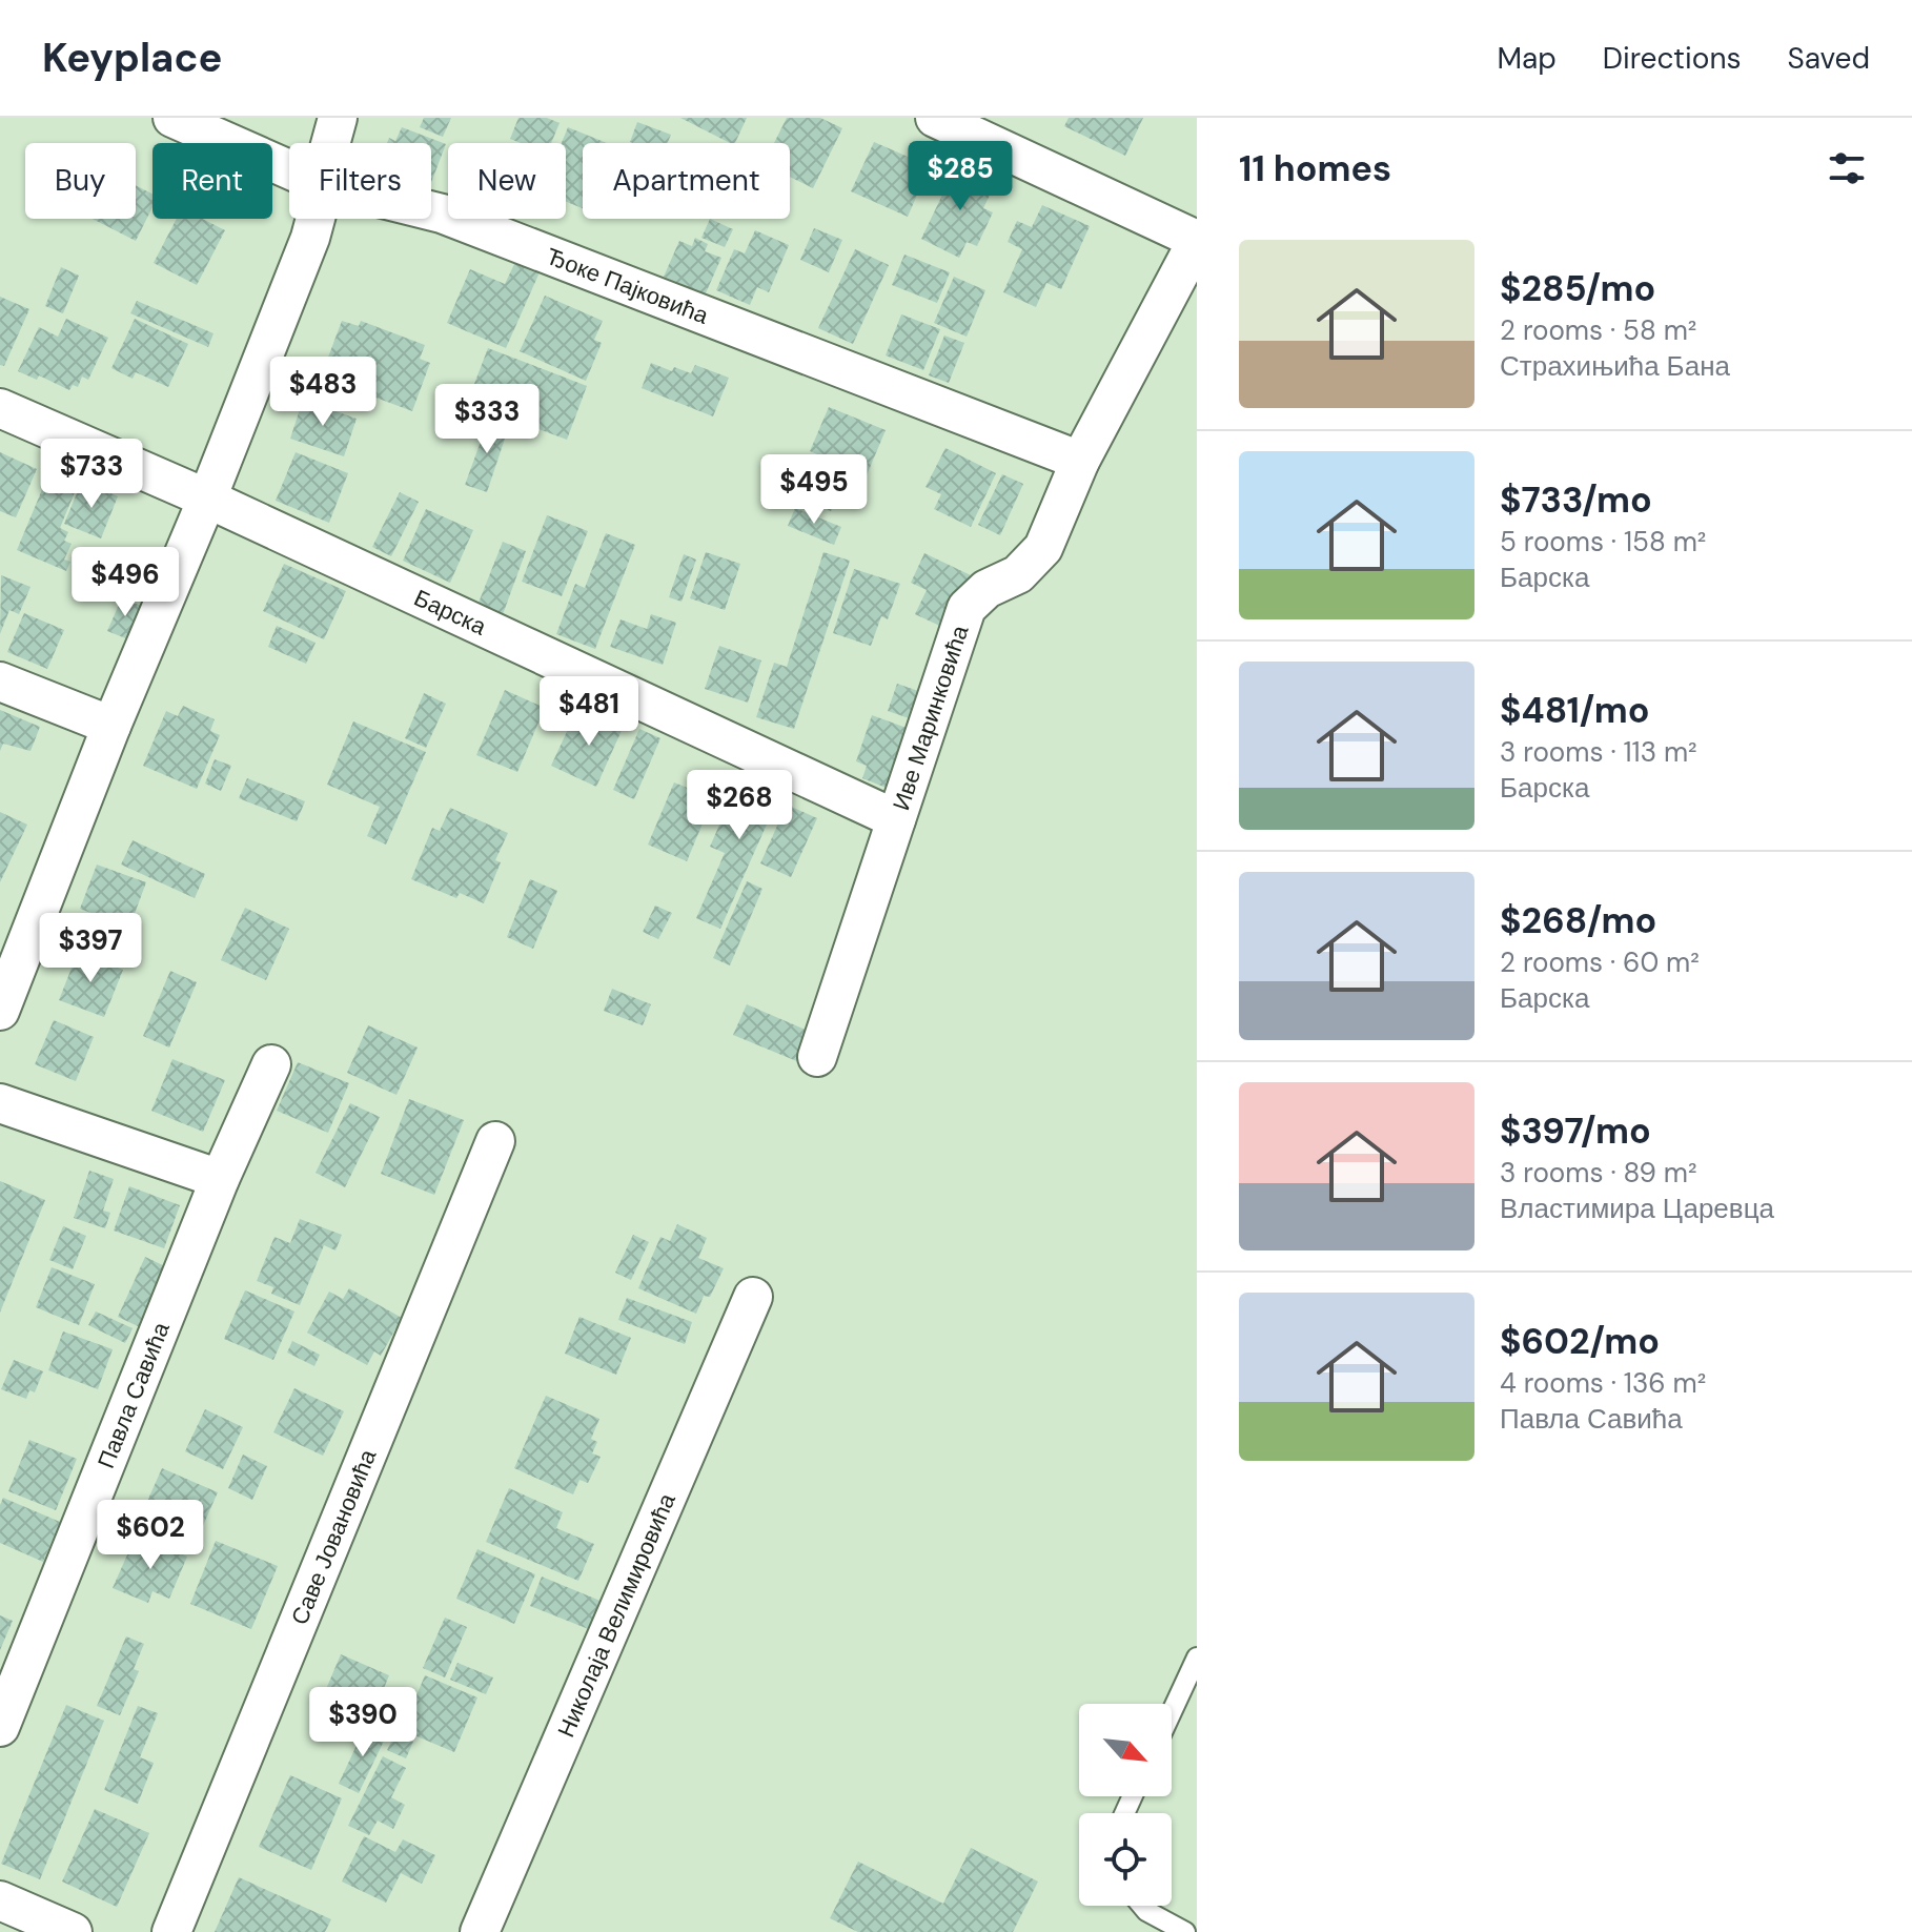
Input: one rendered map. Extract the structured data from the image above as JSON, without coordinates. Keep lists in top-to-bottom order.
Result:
{
  "streets": {
    "street": [
      "Ђоке Пајковића",
      "Барска",
      "Иве Маринковића",
      "Павла Савића",
      "Саве Јовановића",
      "Николаја Велимировића"
    ]
  },
  "crossings": [
    ["Ђоке Пајковића", "Иве Маринковића"],
    ["Барска", "Иве Маринковића"]
  ],
  "north": "bottom right",
  "page": {
    "header": "Keyplace",
    "nav": ["Map", "Directions", "Saved"],
    "heading": "11 homes",
    "price": [
      "$285",
      "$483",
      "$333",
      "$733",
      "$495",
      "$496",
      "$481",
      "$268",
      "$397",
      "$602",
      "$390"
    ],
    "chip": [
      "Buy",
      "Rent",
      "Filters",
      "New",
      "Apartment"
    ],
    "list": [
      {
        "name": "$285/mo",
        "note": "2 rooms · 58 m² · Страхињића Бана"
      },
      {
        "name": "$733/mo",
        "note": "5 rooms · 158 m² · Барска"
      },
      {
        "name": "$481/mo",
        "note": "3 rooms · 113 m² · Барска"
      },
      {
        "name": "$268/mo",
        "note": "2 rooms · 60 m² · Барска"
      },
      {
        "name": "$397/mo",
        "note": "3 rooms · 89 m² · Властимира Царевца"
      },
      {
        "name": "$602/mo",
        "note": "4 rooms · 136 m² · Павла Савића"
      }
    ]
  }
}
